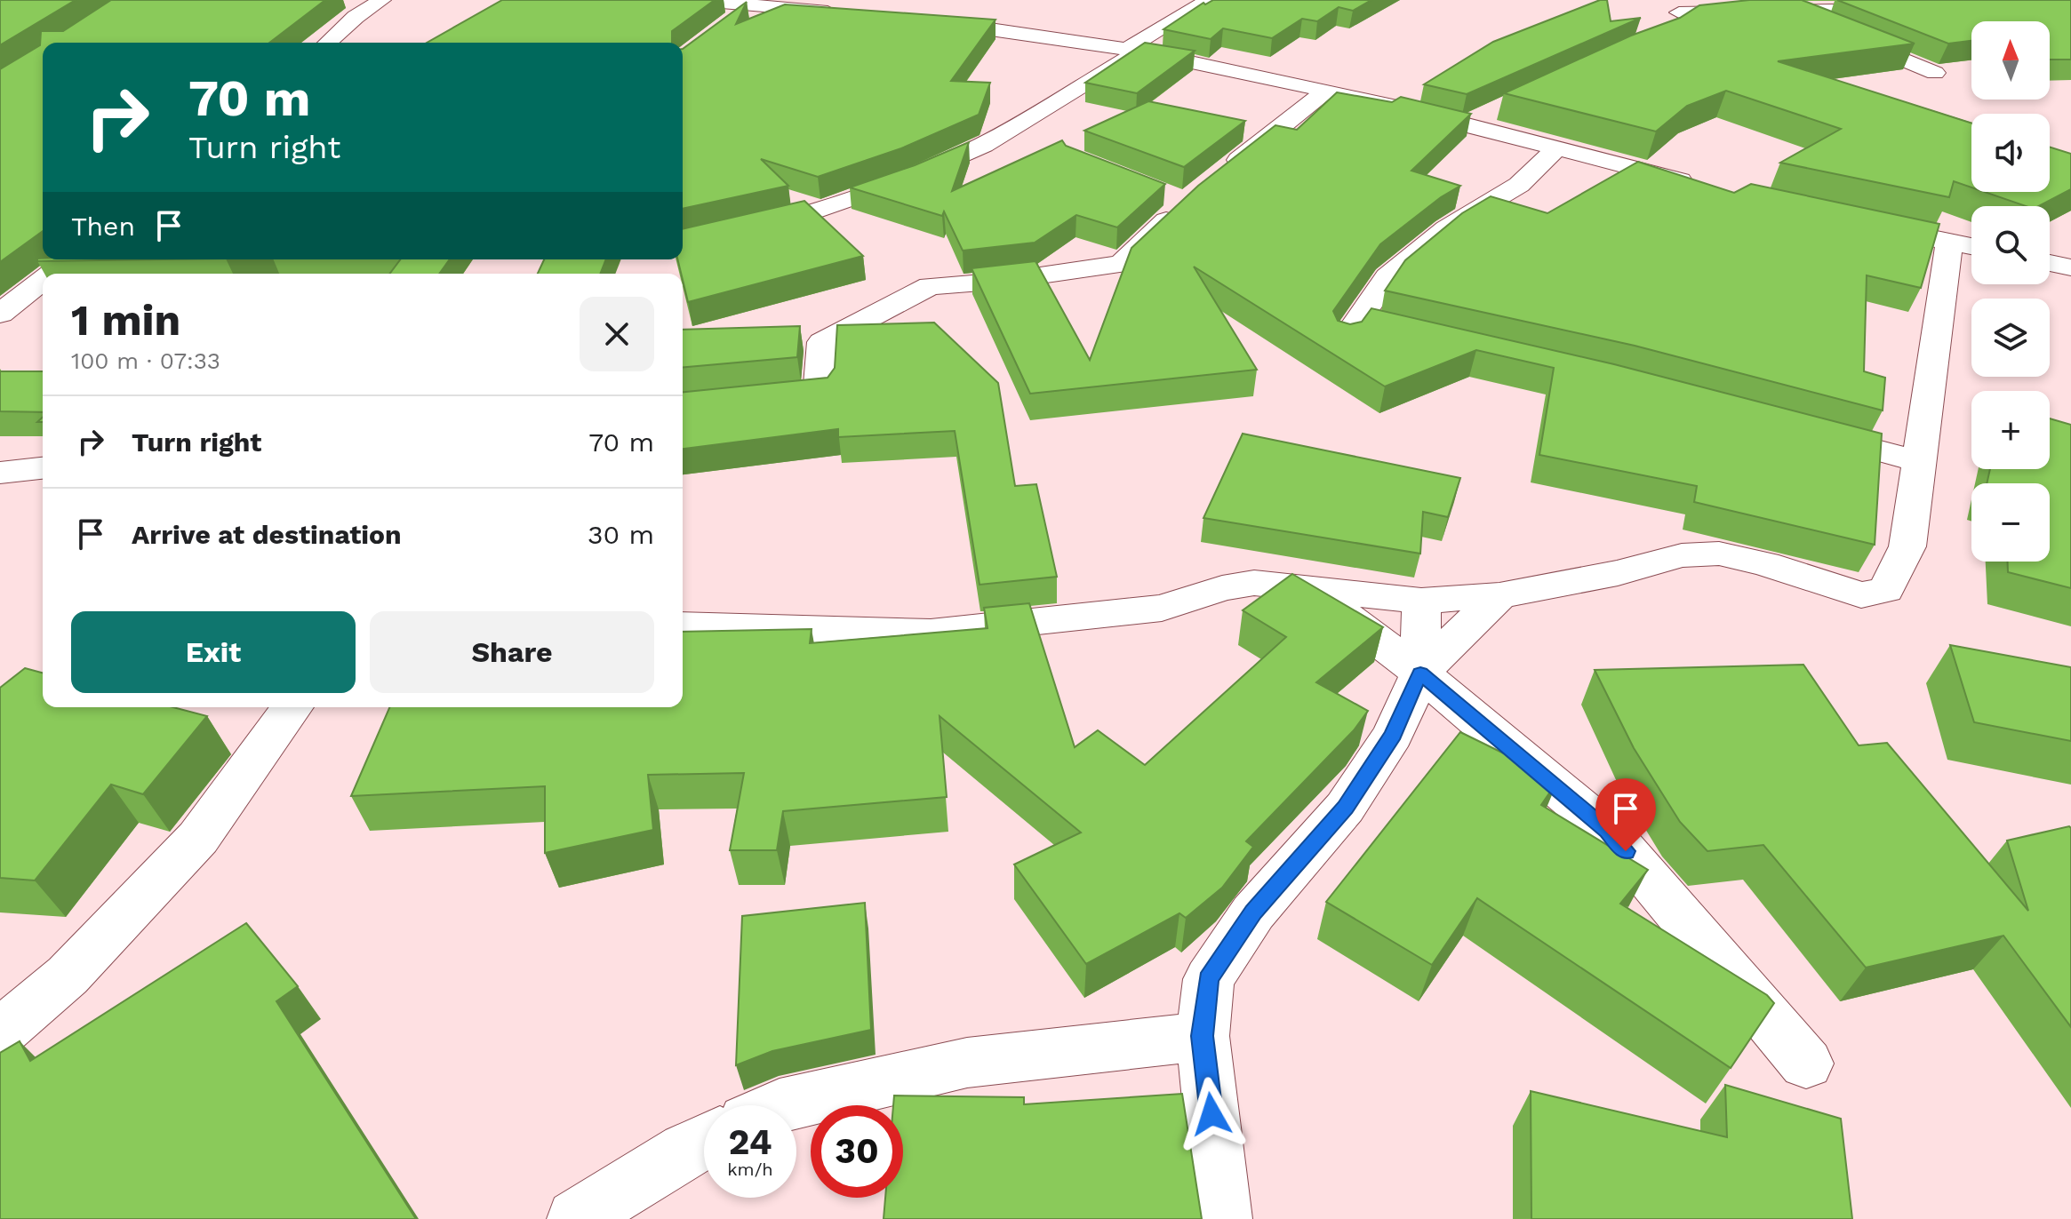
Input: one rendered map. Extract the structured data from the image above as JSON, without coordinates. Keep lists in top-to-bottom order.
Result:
{
  "north": "top",
  "page": {
    "map_buttons": ["+", "−"],
    "turn": ["70 m", "Turn right"],
    "then": "Then",
    "heading": ["1 min", "100 m · 07:33"],
    "list": [
      {
        "name": "Turn right",
        "value": "70 m"
      },
      {
        "name": "Arrive at destination",
        "value": "30 m"
      }
    ],
    "buttons": ["Exit", "Share"],
    "speed": "24 km/h",
    "limit": "30"
  }
}
